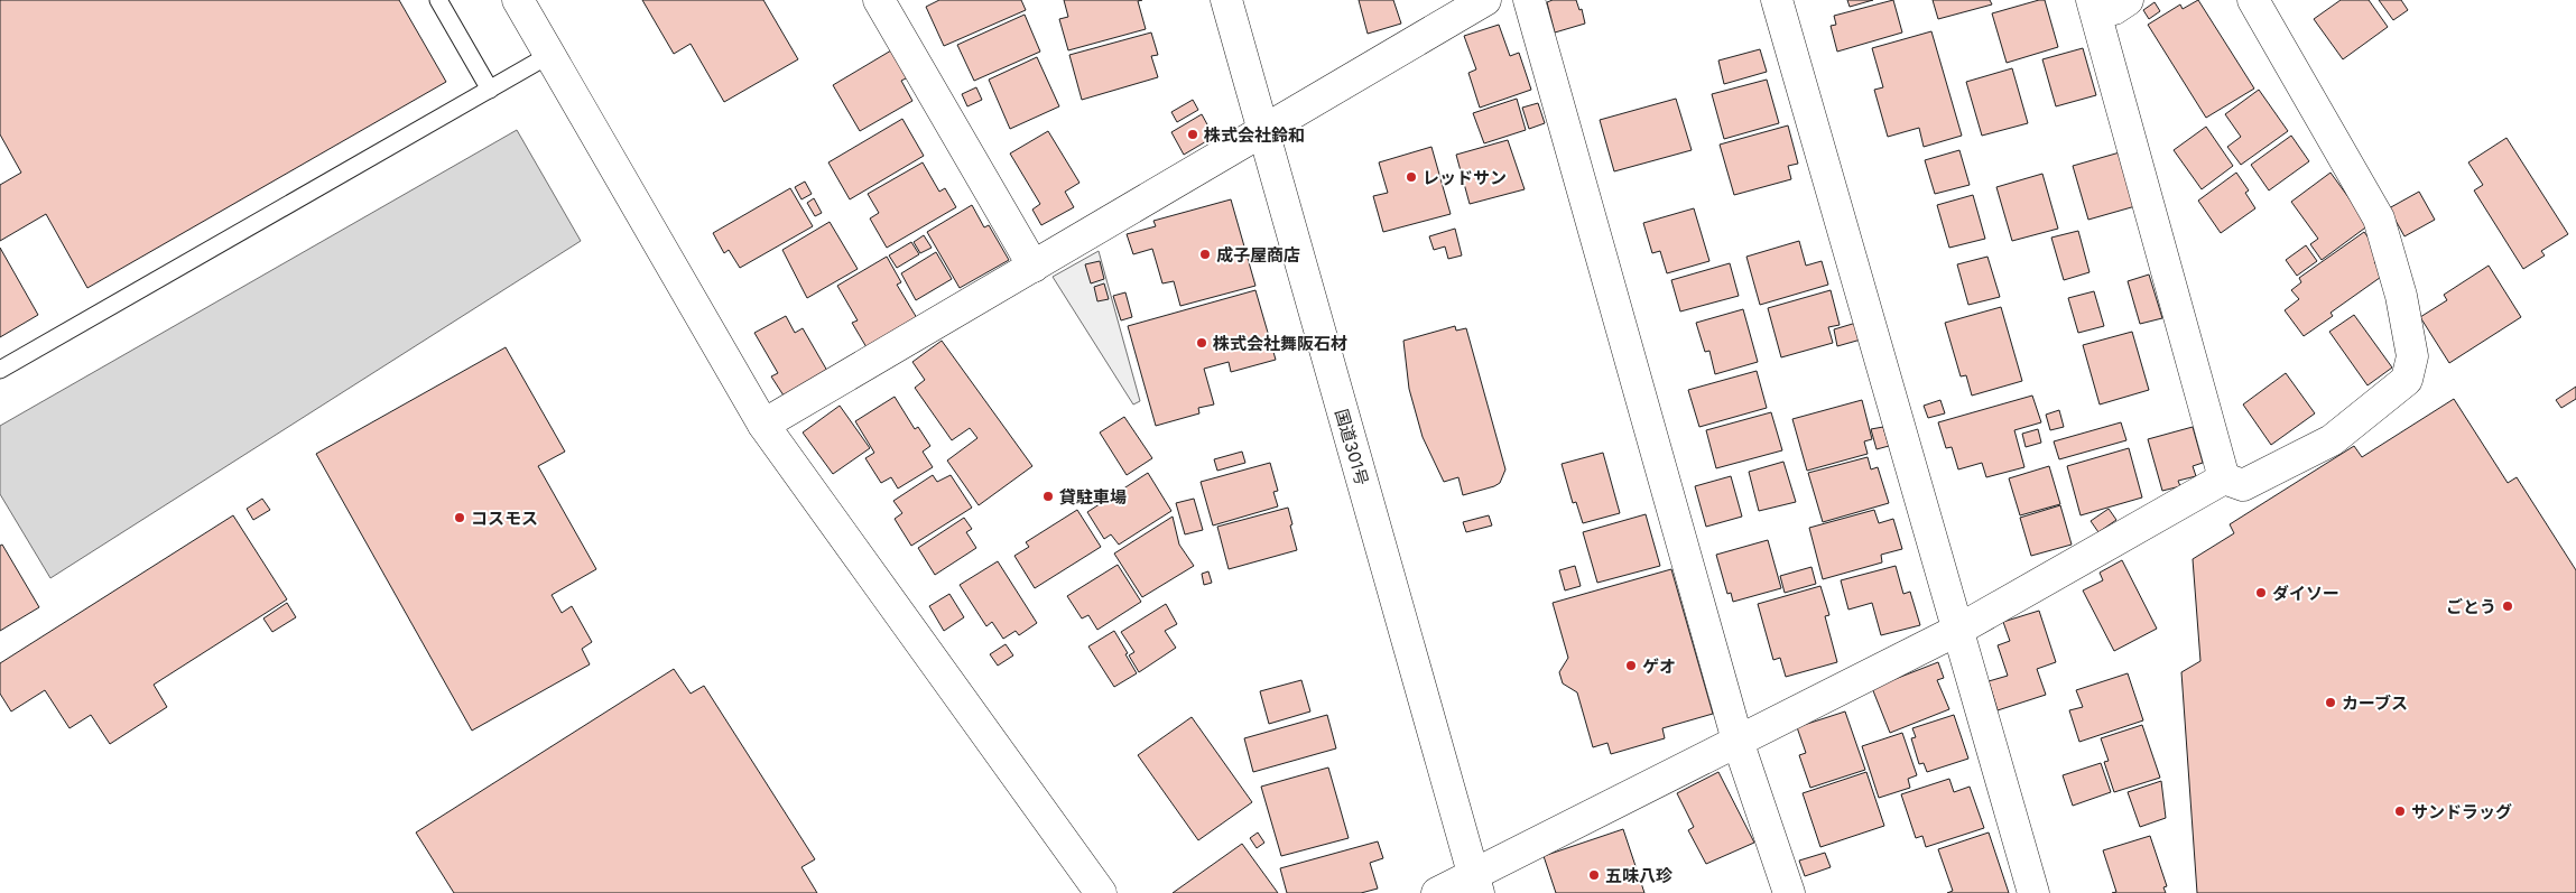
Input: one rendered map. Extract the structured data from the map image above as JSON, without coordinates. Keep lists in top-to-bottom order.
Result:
{
  "streets": {
    "main road": ["国道301号"]
  },
  "places": [
    "株式会社鈴和",
    "レッドサン",
    "成子屋商店",
    "株式会社舞阪石材",
    "貸駐車場",
    "コスモス",
    "ダイソー",
    "ごとう",
    "ゲオ",
    "カーブス",
    "サンドラッグ",
    "五味八珍"
  ]
}
